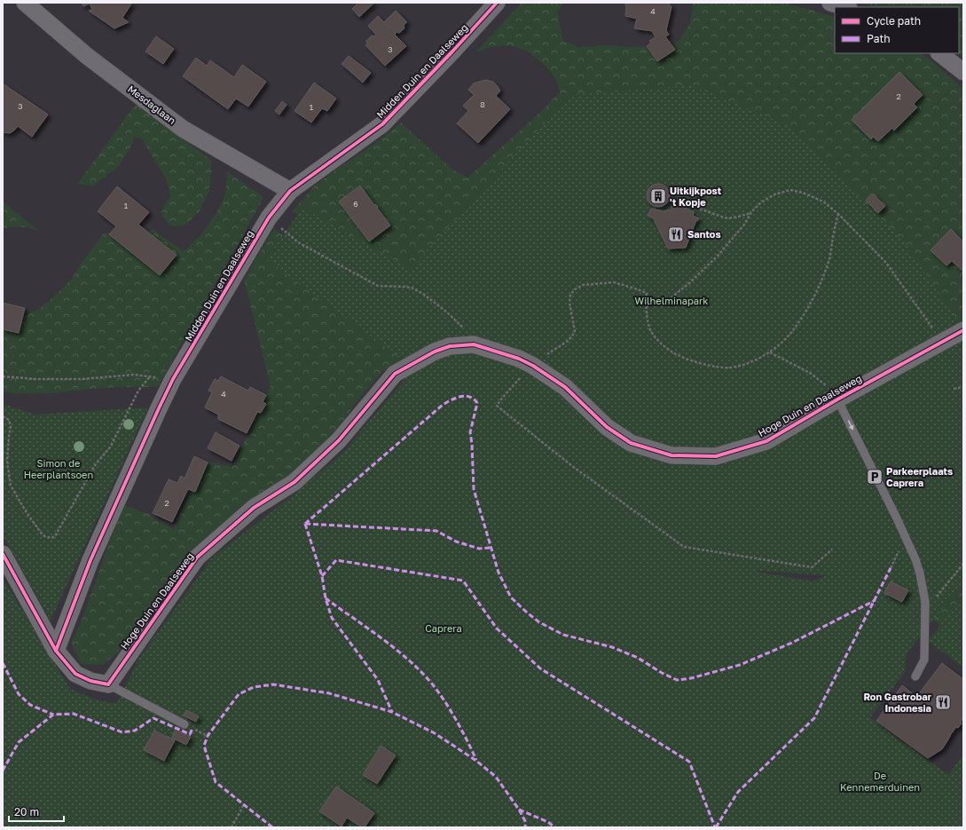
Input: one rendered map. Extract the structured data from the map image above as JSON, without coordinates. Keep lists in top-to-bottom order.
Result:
{
  "streets": {
    "street": ["Midden Duin en Daalseweg", "Mesdaglaan", "Hoge Duin en Daalseweg"]
  },
  "crossings": [
    ["Midden Duin en Daalseweg", "Mesdaglaan"]
  ],
  "parks": [
    "Wilhelminapark",
    "Simon de Heerplantsoen",
    "Caprera",
    "De Kennemerduinen"
  ],
  "places": {
    "building": ["Uitkijkpost 't Kopje"],
    "restaurant": ["Santos", "Ron Gastrobar Indonesia"],
    "parking": ["Parkeerplaats Caprera"]
  },
  "house_numbers": [
    "4",
    "3",
    "2",
    "8",
    "3",
    "1",
    "6",
    "1",
    "4",
    "2"
  ],
  "legend": ["Cycle path", "Path"],
  "scale_bar": "20 m"
}
